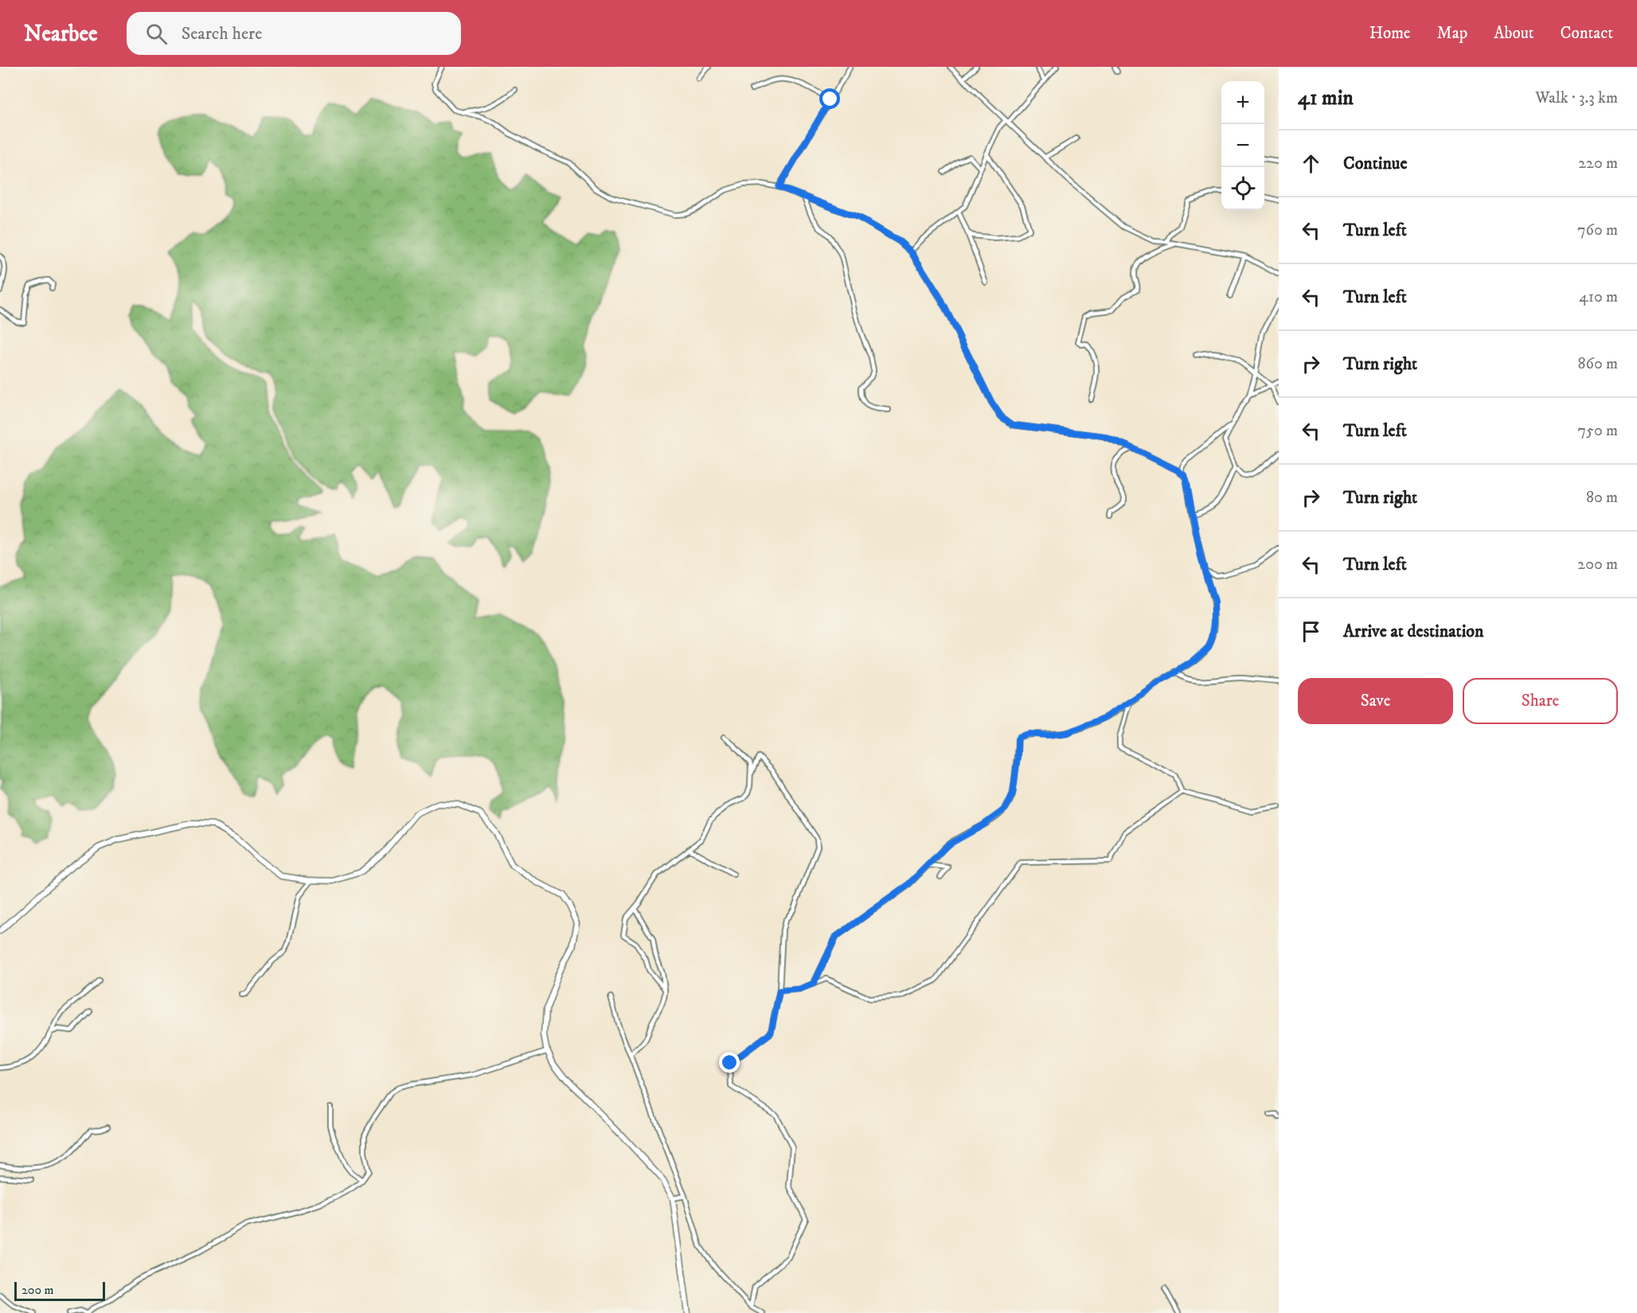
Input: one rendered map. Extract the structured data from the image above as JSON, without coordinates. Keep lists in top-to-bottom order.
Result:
{
  "scale_bar": "200 m",
  "page": {
    "header": "Nearbee",
    "search": "Search here",
    "nav": [
      "Home",
      "Map",
      "About",
      "Contact"
    ],
    "heading": ["41 min", "Walk · 3.3 km"],
    "map_buttons": ["+", "−"],
    "list": [
      ["Continue", "220 m"],
      ["Turn left", "760 m"],
      ["Turn left", "410 m"],
      ["Turn right", "860 m"],
      ["Turn left", "750 m"],
      ["Turn right", "80 m"],
      ["Turn left", "200 m"],
      "Arrive at destination"
    ],
    "buttons": ["Save", "Share"],
    "scale": "200 m"
  }
}
